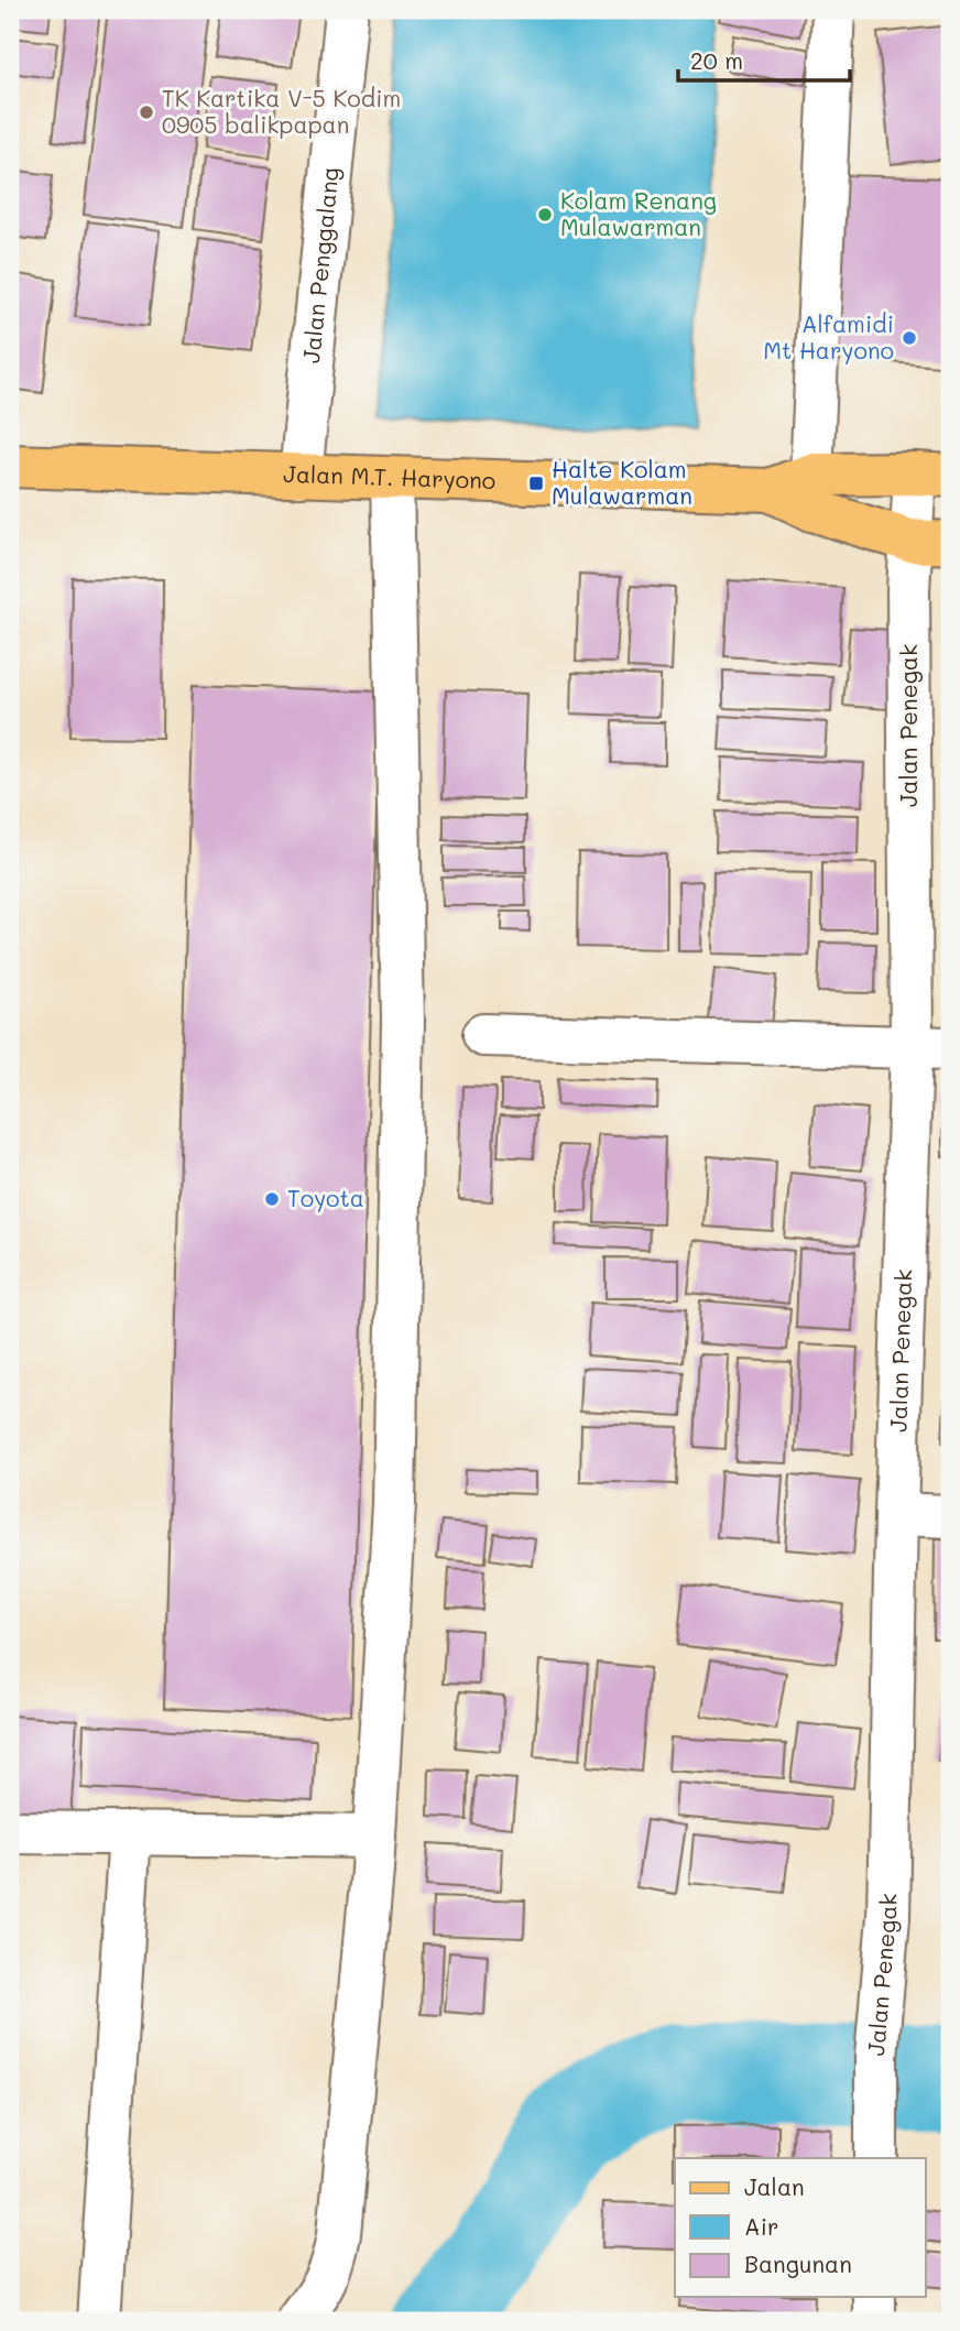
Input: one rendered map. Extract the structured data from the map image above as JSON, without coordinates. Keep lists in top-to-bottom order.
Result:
{
  "streets": {
    "main road": ["Jalan M.T. Haryono"],
    "street": ["Jalan Penggalang", "Jalan Penegak"]
  },
  "crossings": [
    ["Jalan Penggalang", "Jalan M.T. Haryono"],
    ["Jalan M.T. Haryono", "Jalan Penegak"]
  ],
  "places": {
    "other": [
      "TK Kartika V-5 Kodim 0905 balikpapan",
      "Kolam Renang Mulawarman",
      "Alfamidi Mt Haryono",
      "Toyota"
    ],
    "transit": ["Halte Kolam Mulawarman"]
  },
  "legend": ["Jalan", "Air", "Bangunan"],
  "scale_bar": "20 m"
}
